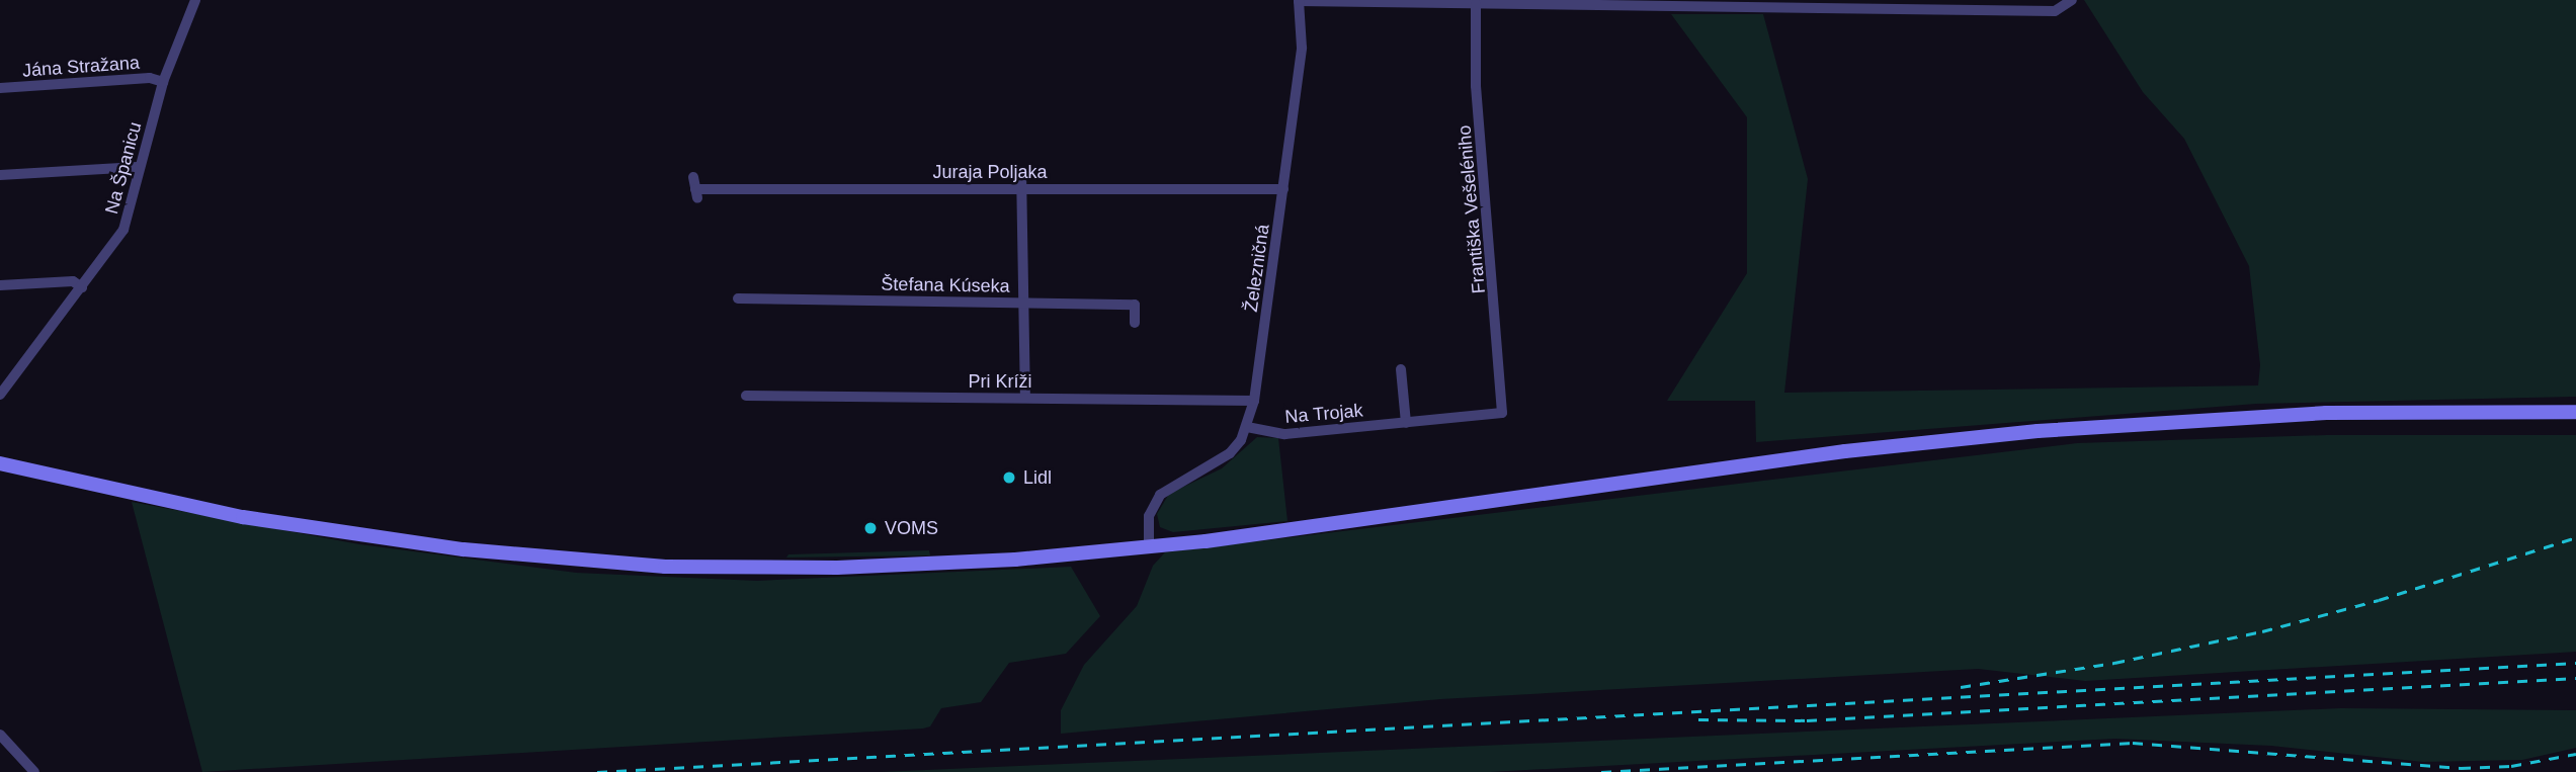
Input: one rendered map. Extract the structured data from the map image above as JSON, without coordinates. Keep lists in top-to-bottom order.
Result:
{
  "streets": {
    "street": [
      "Jána Stražana",
      "Na Španicu",
      "Juraja Poljaka",
      "Františka Vešeléniho",
      "Železničná",
      "Štefana Kúseka",
      "Pri Kríži",
      "Na Trojak"
    ]
  },
  "crossings": [
    ["Jána Stražana", "Na Španicu"],
    ["Juraja Poljaka", "Železničná"],
    ["Františka Vešeléniho", "Na Trojak"],
    ["Železničná", "Pri Kríži"],
    ["Železničná", "Na Trojak"]
  ],
  "places": ["Lidl", "VOMS"]
}
